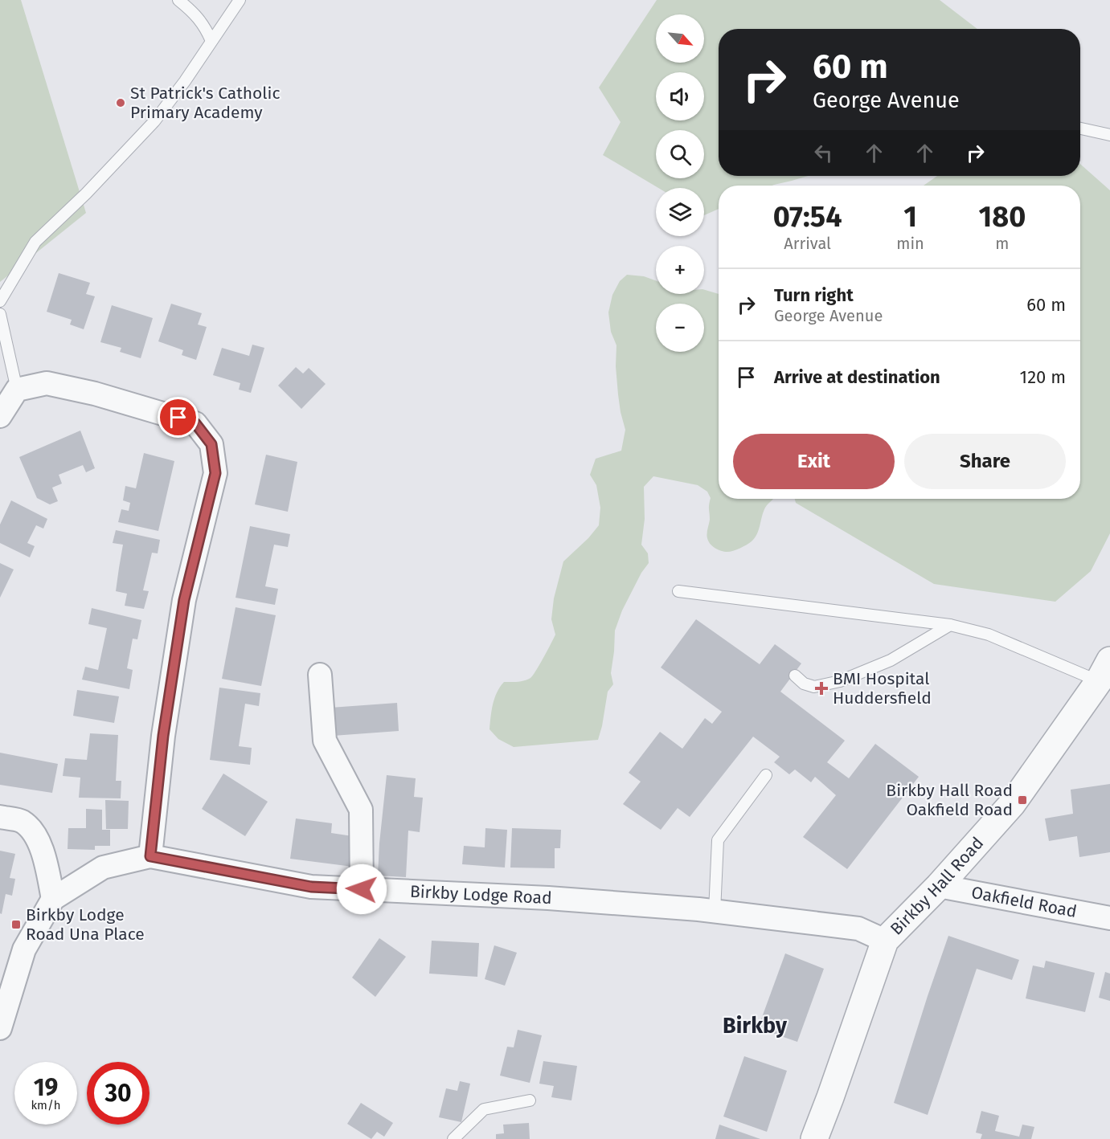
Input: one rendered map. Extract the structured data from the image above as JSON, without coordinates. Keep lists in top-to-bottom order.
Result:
{
  "streets": {
    "street": ["Birkby Hall Road", "Birkby Lodge Road", "Oakfield Road"]
  },
  "crossings": [
    ["Birkby Hall Road", "Birkby Lodge Road"],
    ["Birkby Hall Road", "Oakfield Road"]
  ],
  "districts": ["Birkby"],
  "places": {
    "other": ["St Patrick's Catholic Primary Academy"],
    "health": ["BMI Hospital Huddersfield"],
    "transit": ["Birkby Hall Road Oakfield Road", "Birkby Lodge Road Una Place"]
  },
  "north": "bottom right",
  "page": {
    "map_buttons": ["+", "−"],
    "turn": ["60 m", "George Avenue"],
    "eta": [
      "07:54",
      "Arrival",
      "1",
      "min",
      "180",
      "m"
    ],
    "list": [
      {
        "name": "Turn right",
        "note": "George Avenue",
        "value": "60 m"
      },
      {
        "name": "Arrive at destination",
        "value": "120 m"
      }
    ],
    "buttons": ["Exit", "Share"],
    "speed": "19 km/h",
    "limit": "30"
  }
}
